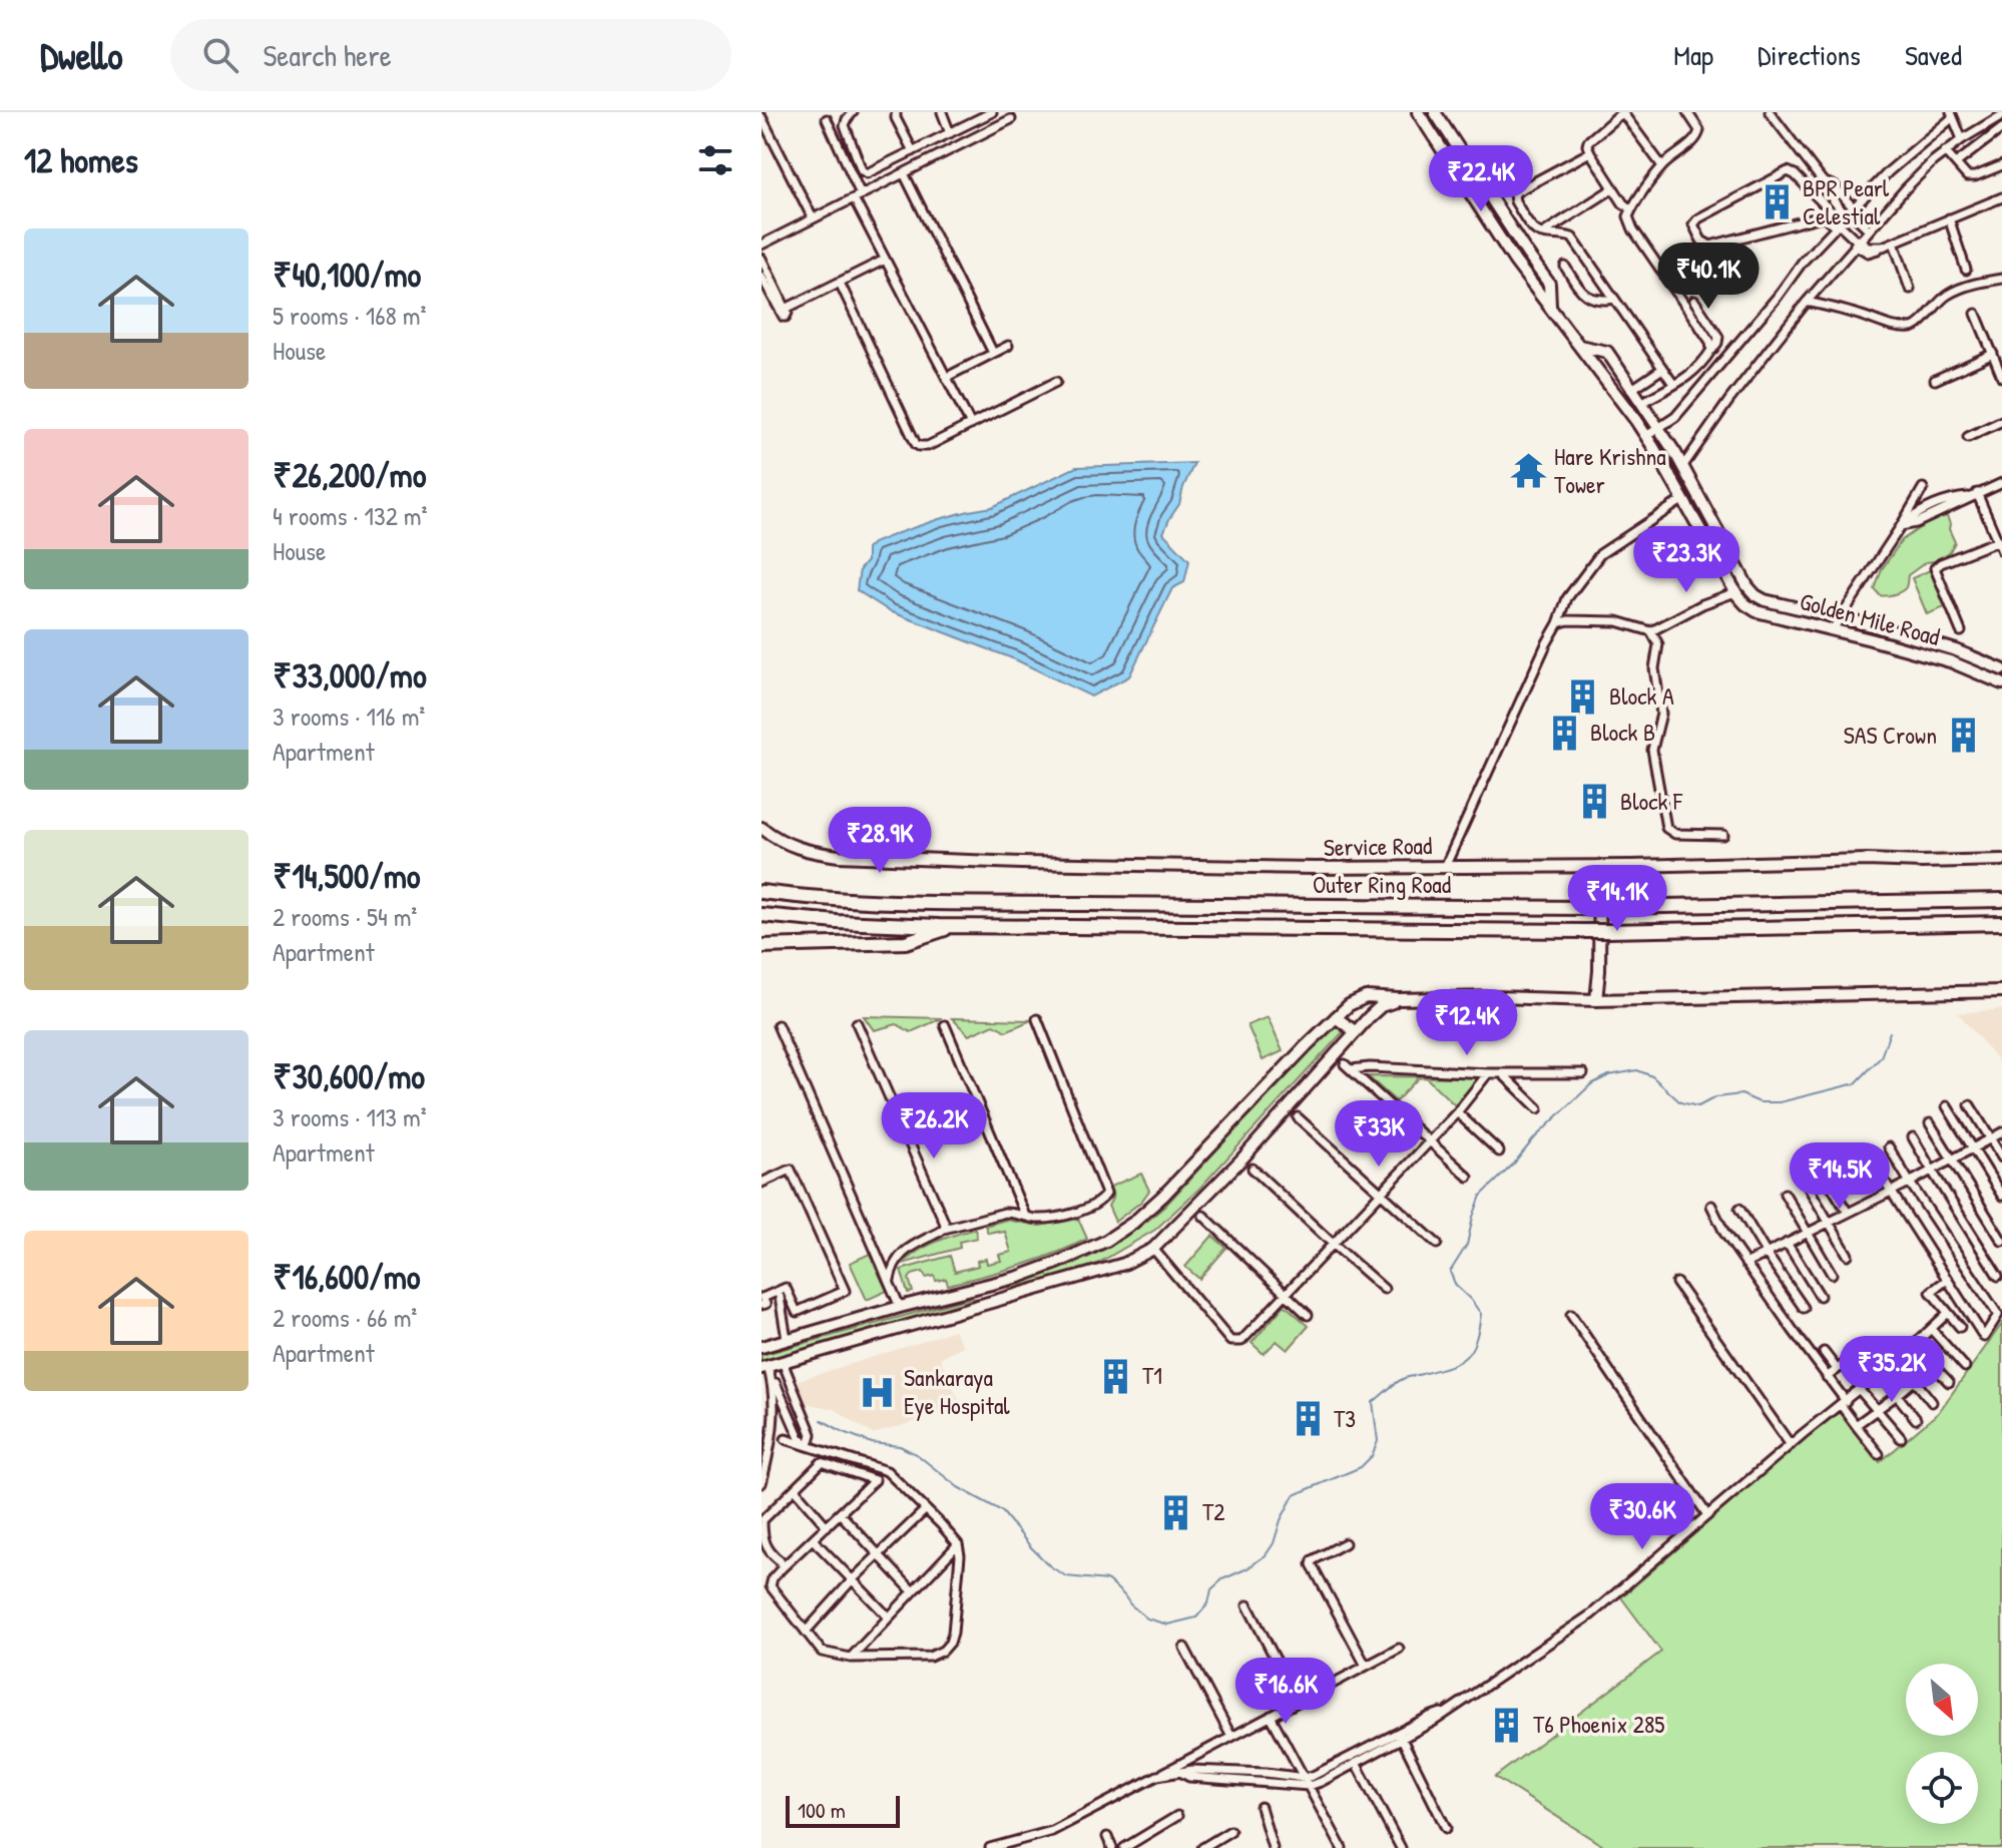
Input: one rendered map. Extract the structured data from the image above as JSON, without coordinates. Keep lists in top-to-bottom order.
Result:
{
  "streets": {
    "highway": ["Outer Ring Road"],
    "main road": ["Golden Mile Road", "Service Road"]
  },
  "places": {
    "building": [
      "BPR Pearl Celestial",
      "Block A",
      "Block B",
      "SAS Crown",
      "Block F",
      "T1",
      "T3",
      "T2",
      "T6 Phoenix 285"
    ],
    "temple": ["Hare Krishna Tower"],
    "hospital": ["Sankaraya Eye Hospital"]
  },
  "scale_bar": "100 m",
  "north": "bottom right",
  "page": {
    "header": "Dwello",
    "search": "Search here",
    "nav": ["Map", "Directions", "Saved"],
    "heading": "12 homes",
    "price": [
      "₹22.4K",
      "₹40.1K",
      "₹23.3K",
      "₹28.9K",
      "₹14.1K",
      "₹12.4K",
      "₹26.2K",
      "₹33K",
      "₹14.5K",
      "₹35.2K",
      "₹30.6K",
      "₹16.6K"
    ],
    "list": [
      {
        "name": "₹40,100/mo",
        "note": "5 rooms · 168 m² · House"
      },
      {
        "name": "₹26,200/mo",
        "note": "4 rooms · 132 m² · House"
      },
      {
        "name": "₹33,000/mo",
        "note": "3 rooms · 116 m² · Apartment"
      },
      {
        "name": "₹14,500/mo",
        "note": "2 rooms · 54 m² · Apartment"
      },
      {
        "name": "₹30,600/mo",
        "note": "3 rooms · 113 m² · Apartment"
      },
      {
        "name": "₹16,600/mo",
        "note": "2 rooms · 66 m² · Apartment"
      }
    ],
    "scale": "100 m"
  }
}
